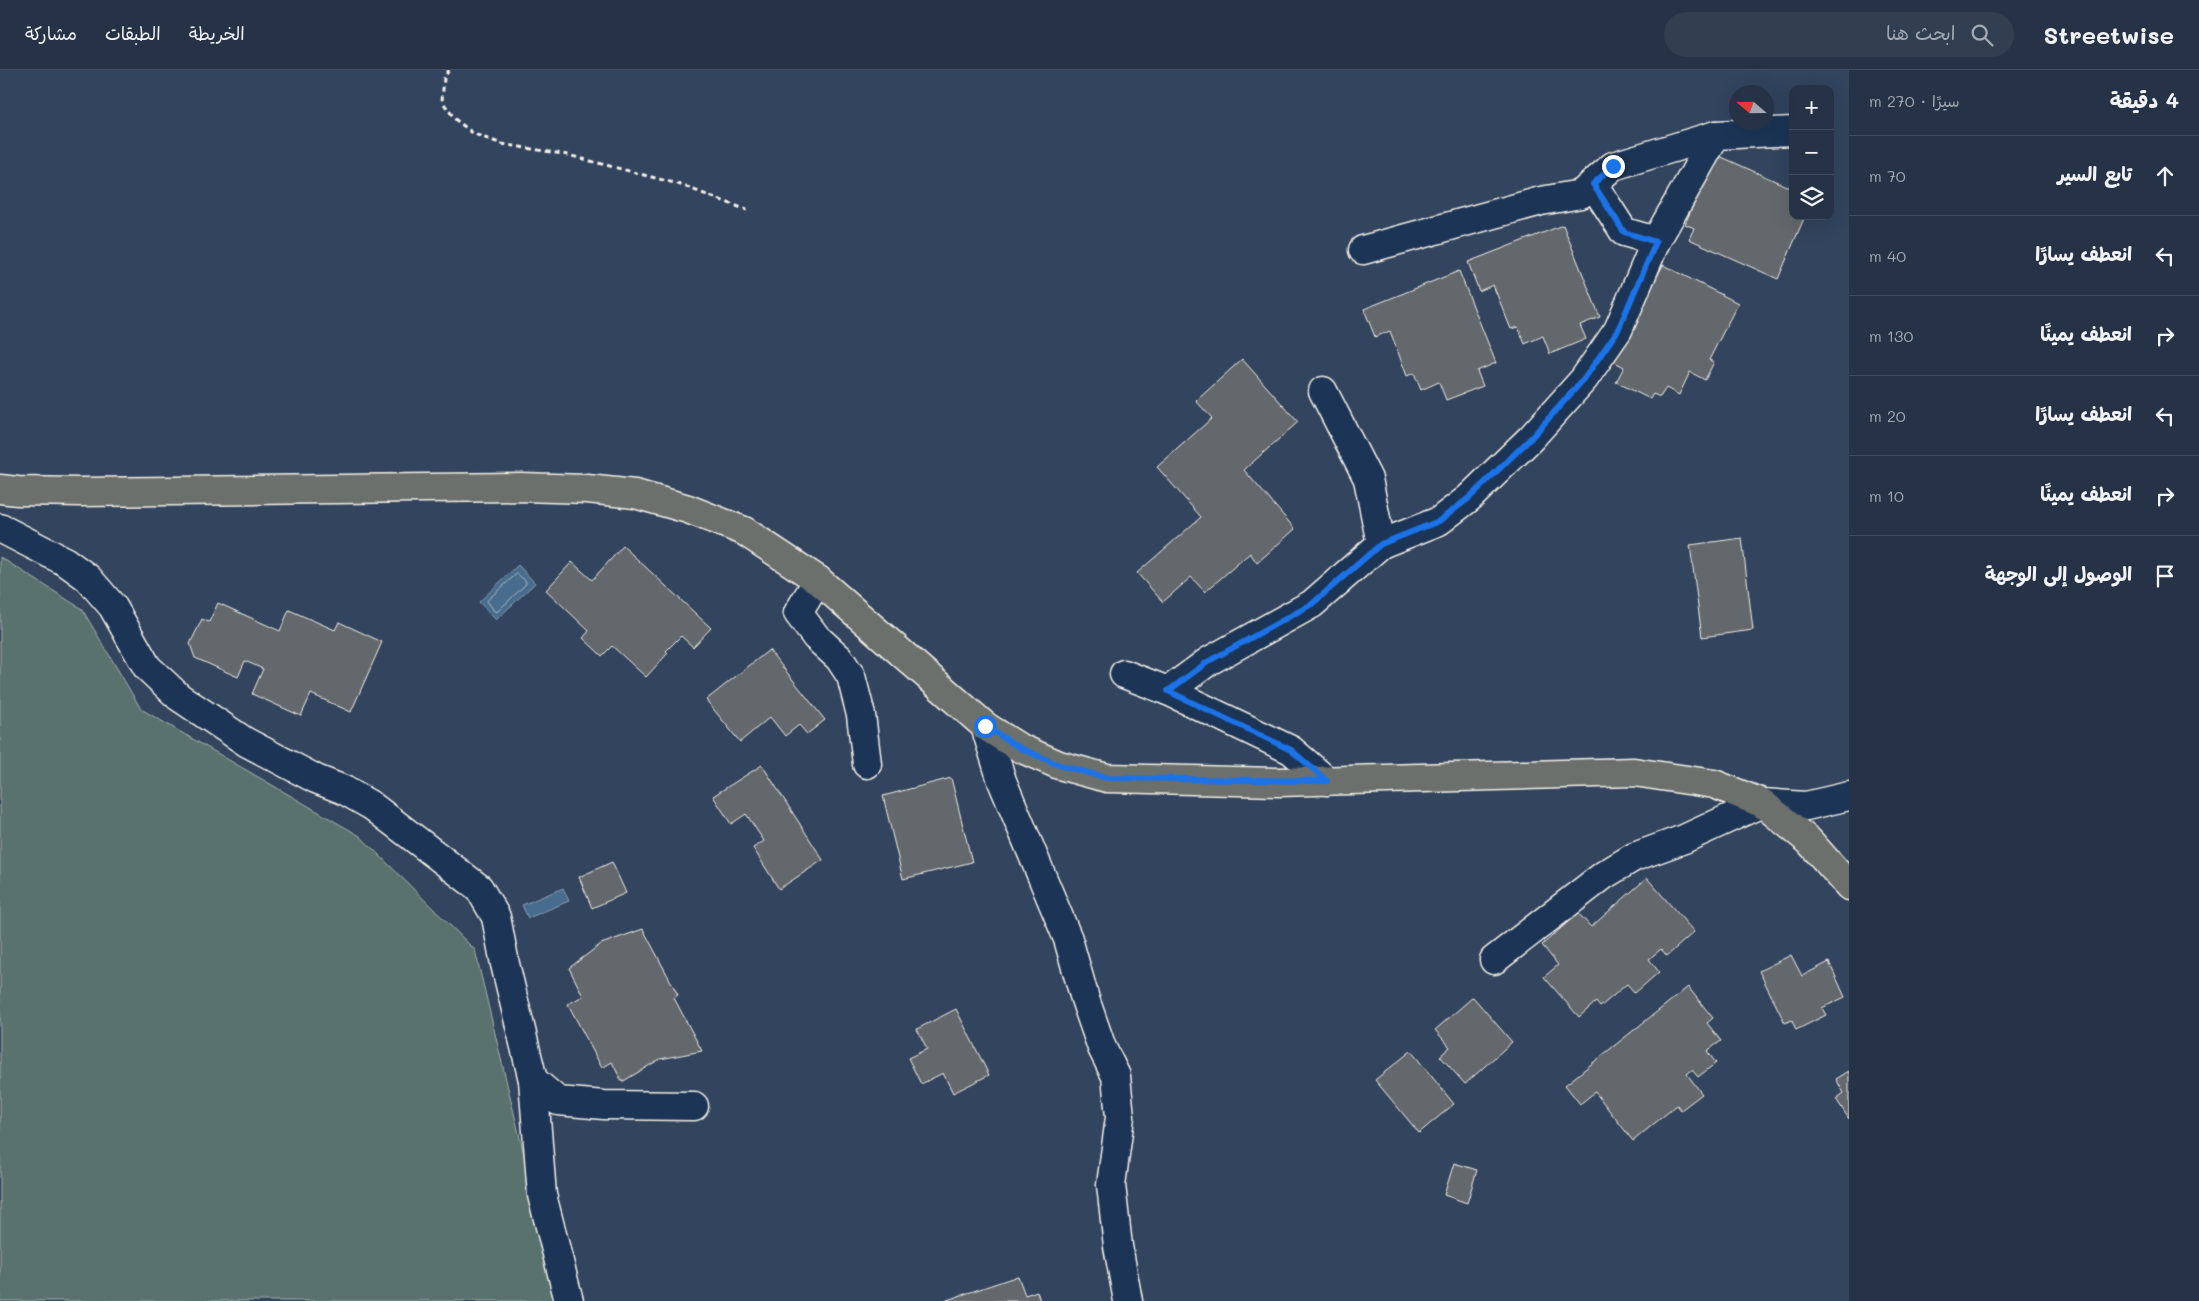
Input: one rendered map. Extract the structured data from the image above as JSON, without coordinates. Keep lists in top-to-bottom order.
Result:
{
  "north": "left",
  "page": {
    "header": "Streetwise",
    "search": "ابحث هنا",
    "nav": ["الخريطة", "الطبقات", "مشاركة"],
    "heading": ["4 دقيقة", "سيرًا · 270 m"],
    "map_buttons": ["+", "−"],
    "list": [
      ["تابع السير", "70 m"],
      ["انعطف يسارًا", "40 m"],
      ["انعطف يمينًا", "130 m"],
      ["انعطف يسارًا", "20 m"],
      ["انعطف يمينًا", "10 m"],
      "الوصول إلى الوجهة"
    ]
  }
}
